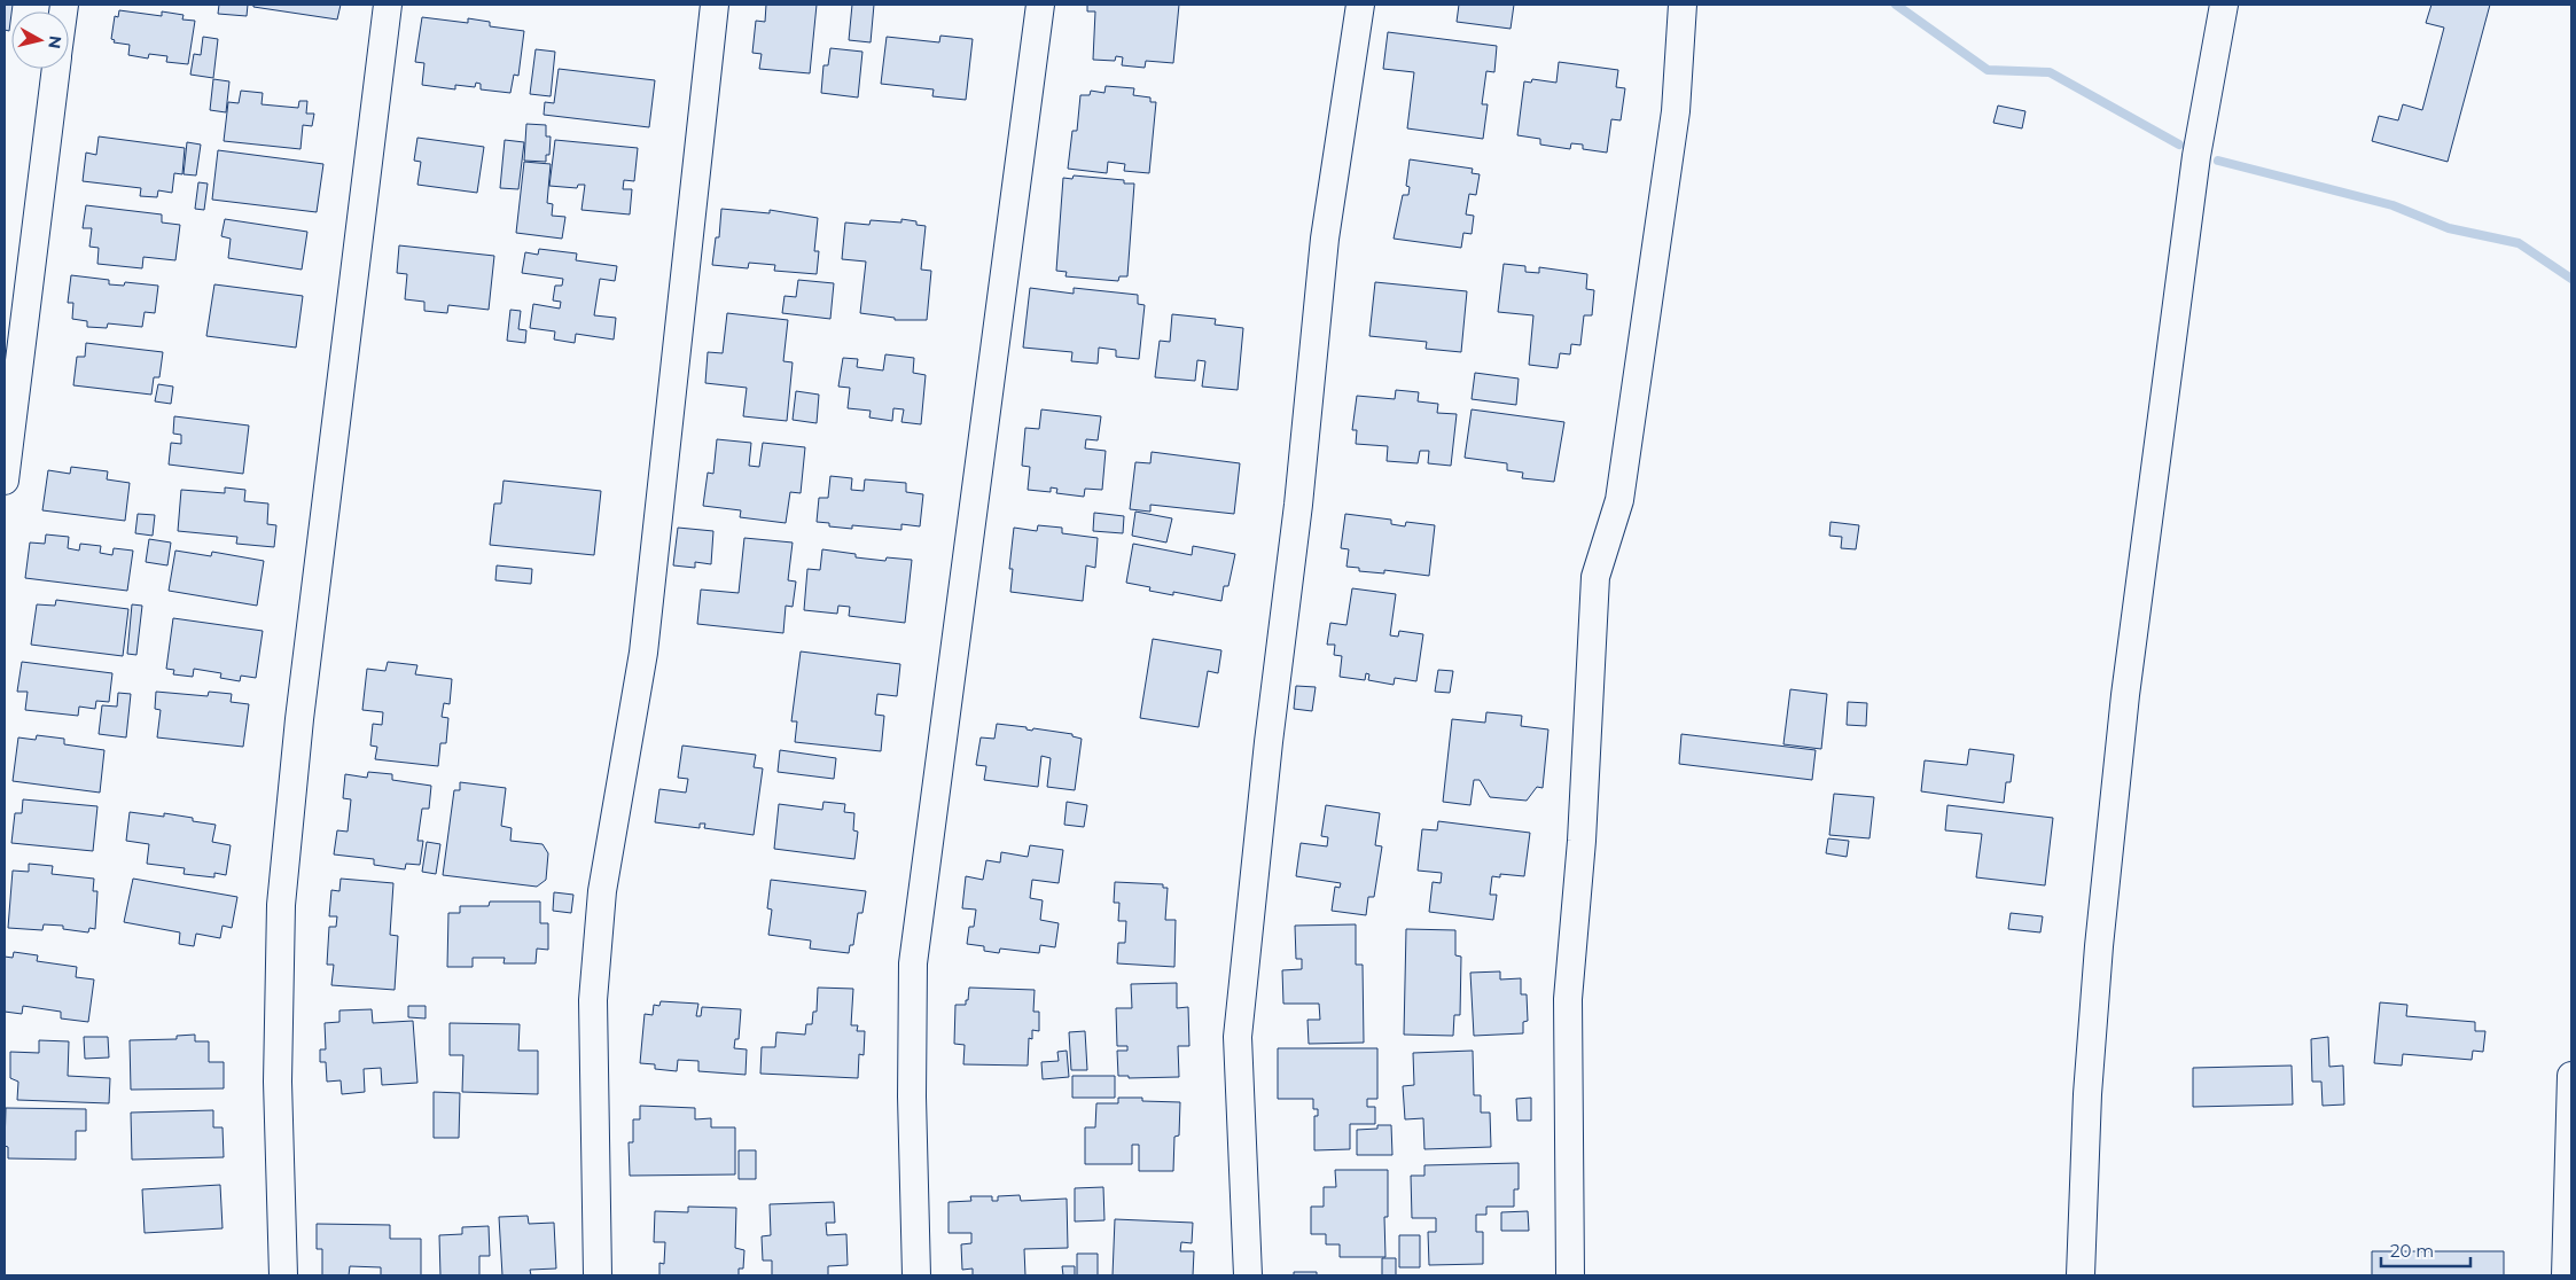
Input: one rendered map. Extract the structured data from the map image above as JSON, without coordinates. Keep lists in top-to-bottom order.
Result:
{
  "scale_bar": "20 m",
  "north": "right"
}
